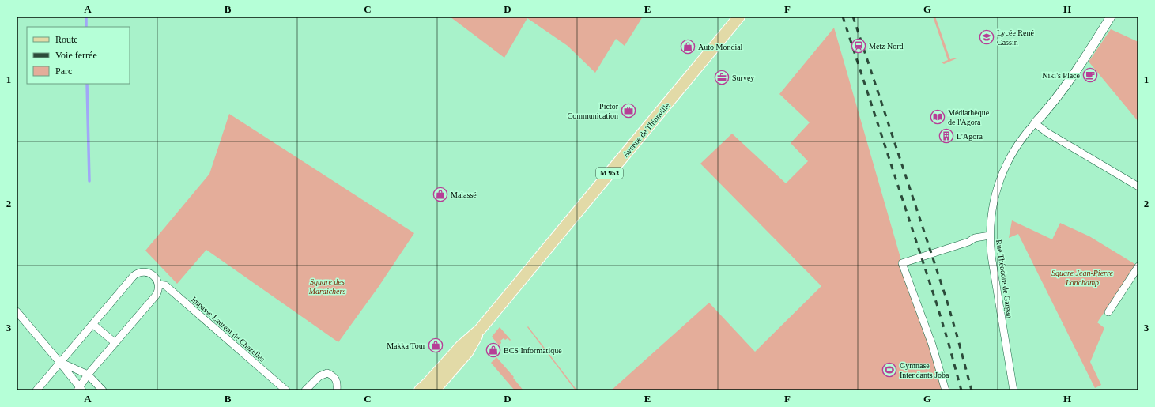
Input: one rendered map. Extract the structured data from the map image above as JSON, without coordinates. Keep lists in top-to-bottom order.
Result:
{
  "streets": {
    "main road": ["Avenue de Thionville", "M 953"],
    "street": ["Rue Théodore de Gargan", "Impasse Laurent de Chazelles"]
  },
  "parks": ["Square Jean-Pierre Lonchamp", "Square des Maraichers"],
  "places": {
    "school or university": ["Lycée René Cassin"],
    "station": ["Metz Nord"],
    "shop": [
      "Auto Mondial",
      "Malassé",
      "Makka Tour",
      "BCS Informatique"
    ],
    "cafe": ["Niki's Place"],
    "office": ["Survey", "Pictor Communication"],
    "library": ["Médiathèque de l'Agora"],
    "building": ["L'Agora"],
    "sports": ["Gymnase Intendants Joba"]
  },
  "legend": ["Route", "Voie ferrée", "Parc"],
  "grid": {
    "columns": [
      "A",
      "B",
      "C",
      "D",
      "E",
      "F",
      "G",
      "H"
    ],
    "rows": ["1", "2", "3"]
  }
}
